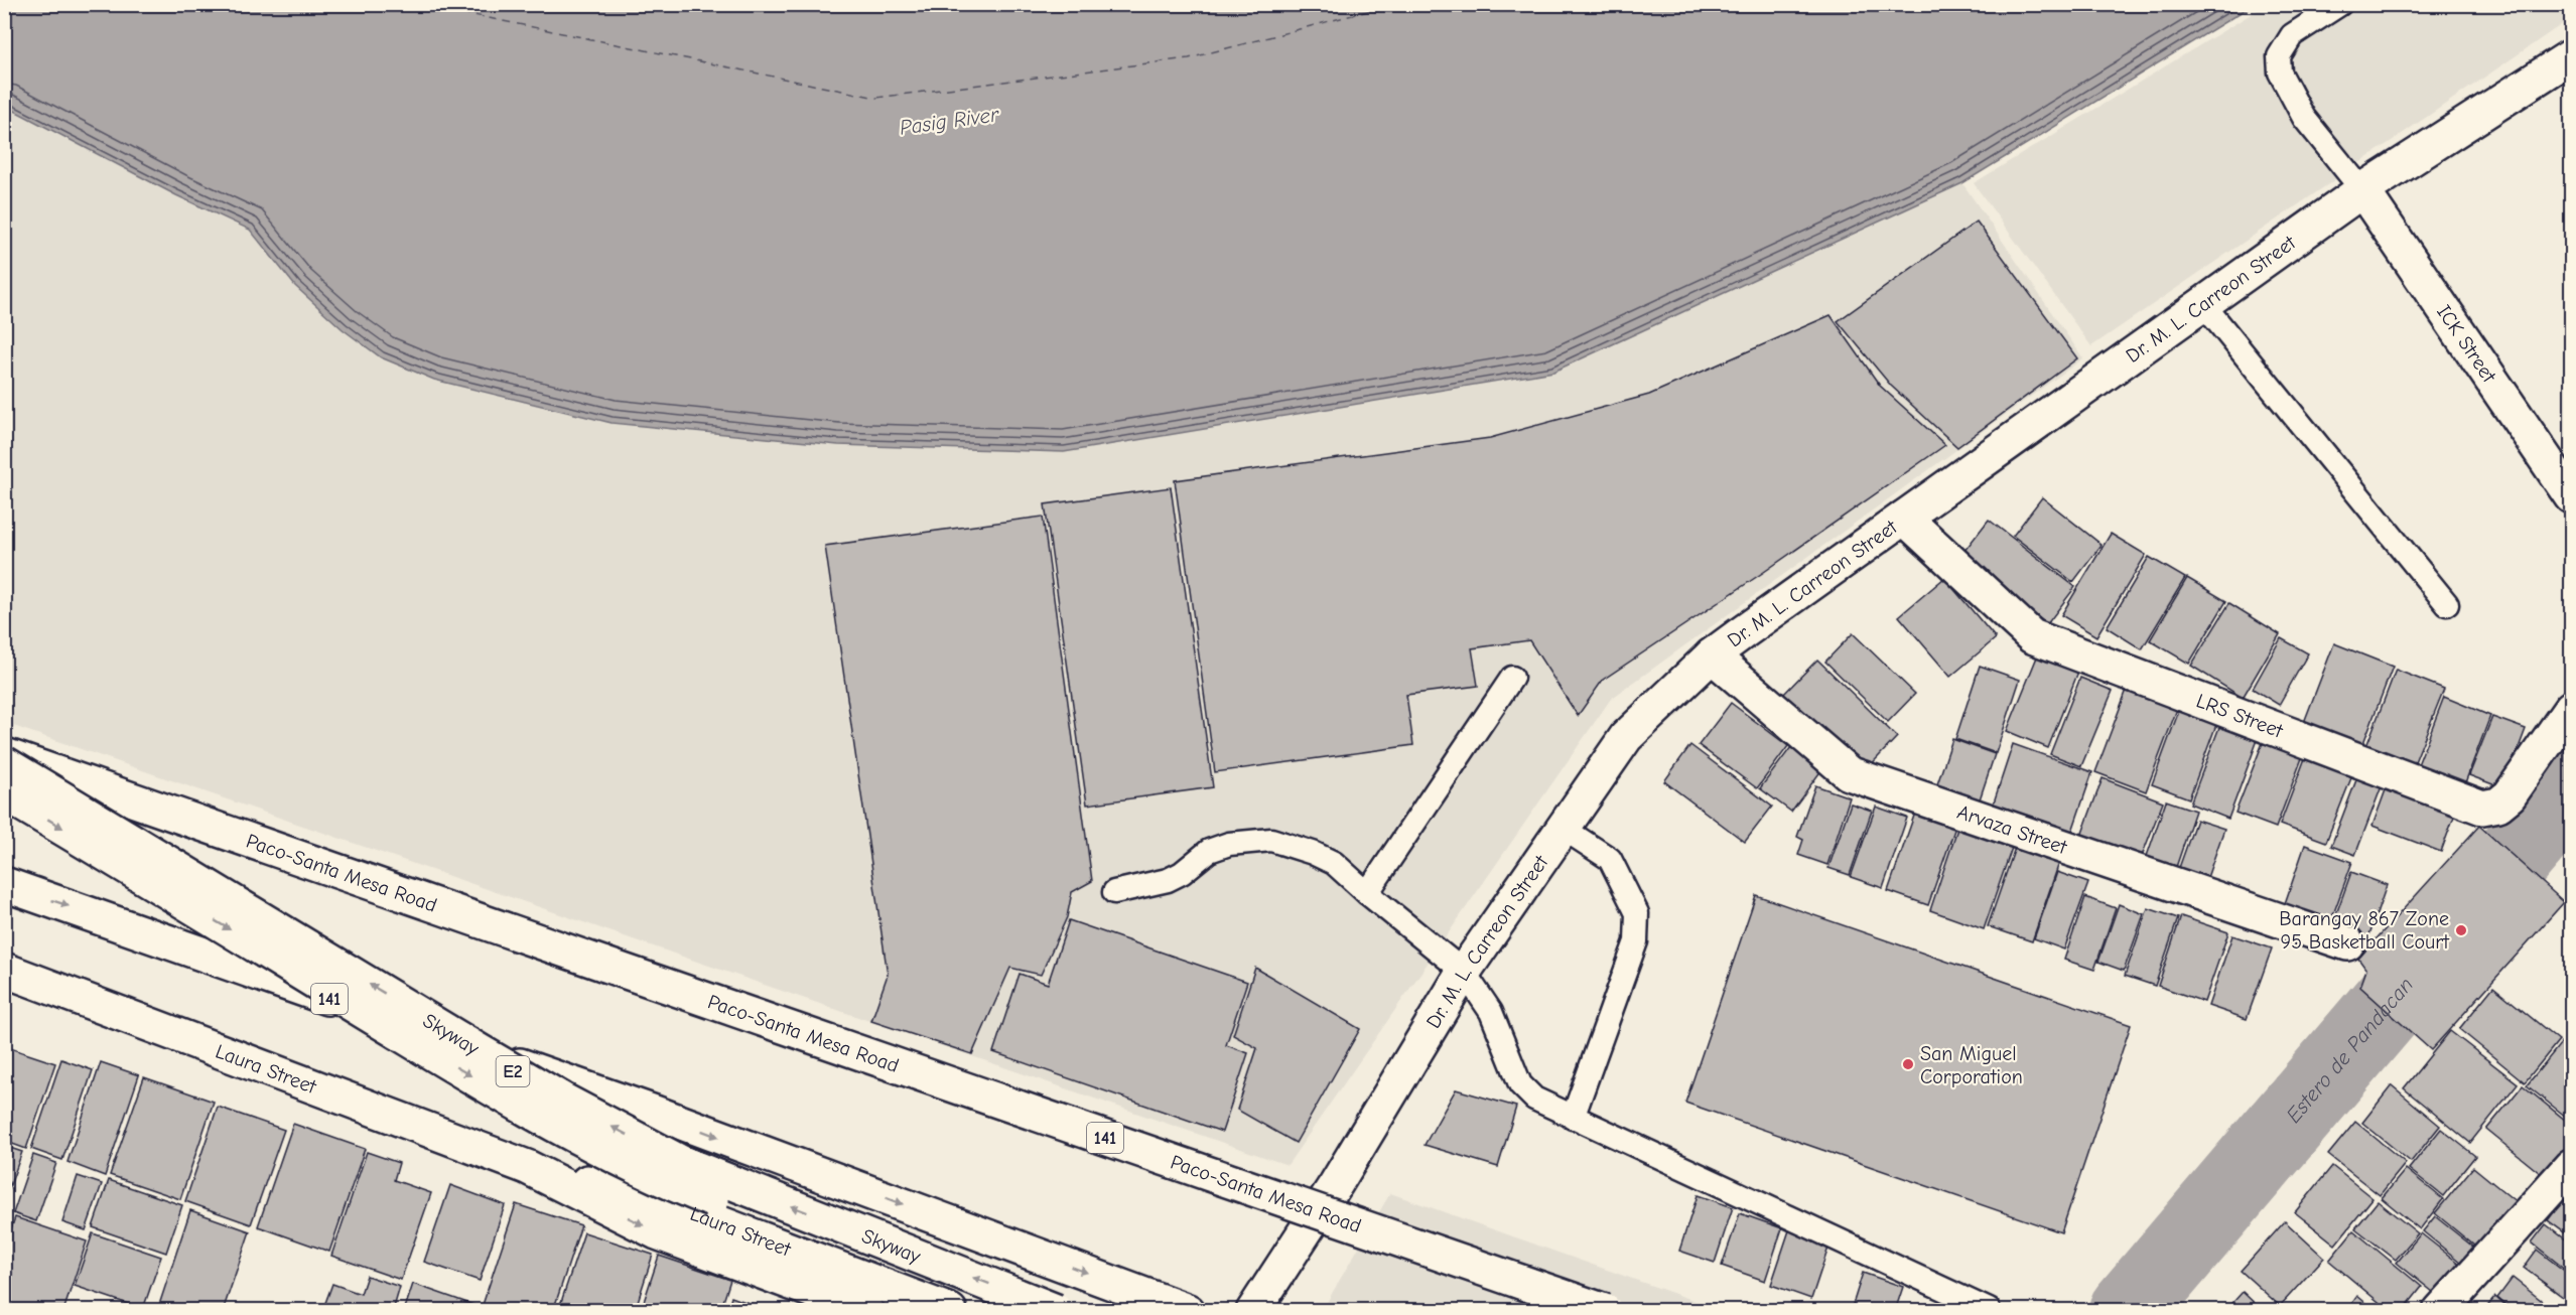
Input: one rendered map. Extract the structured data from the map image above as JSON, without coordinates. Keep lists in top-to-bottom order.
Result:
{
  "streets": {
    "main road": [
      "Dr. M. L. Carreon Street",
      "ICK Street",
      "LRS Street",
      "Arvaza Street",
      "Paco-Santa Mesa Road",
      "141",
      "Skyway",
      "Laura Street",
      "E2"
    ]
  },
  "crossings": [
    ["Dr. M. L. Carreon Street", "ICK Street"],
    ["Dr. M. L. Carreon Street", "LRS Street"],
    ["Dr. M. L. Carreon Street", "Arvaza Street"]
  ],
  "water": ["Pasig River", "Estero de Pandacan"],
  "places": ["Barangay 867 Zone 95 Basketball Court", "San Miguel Corporation"]
}
